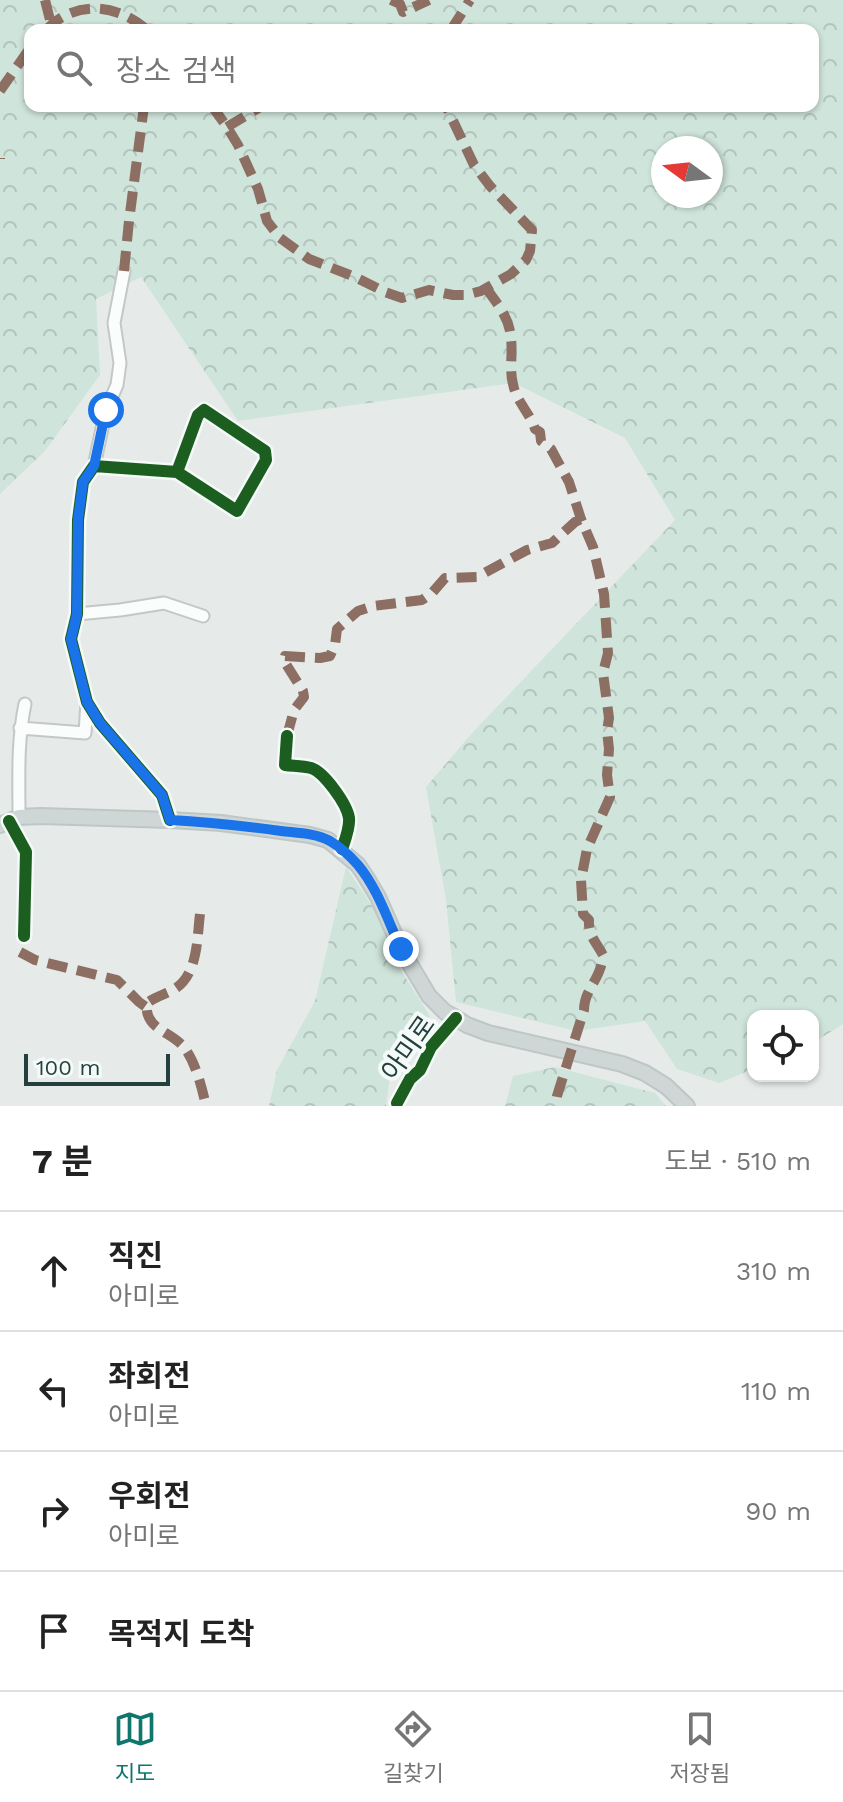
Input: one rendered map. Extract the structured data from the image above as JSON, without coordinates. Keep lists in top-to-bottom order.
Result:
{
  "streets": {
    "main road": ["아미로"]
  },
  "scale_bar": "100 m",
  "north": "left",
  "page": {
    "search": "장소 검색",
    "scale": "100 m",
    "heading": ["7 분", "도보 · 510 m"],
    "list": [
      ["직진", "아미로", "310 m"],
      ["좌회전", "아미로", "110 m"],
      ["우회전", "아미로", "90 m"],
      "목적지 도착"
    ],
    "nav": ["지도", "길찾기", "저장됨"]
  }
}
